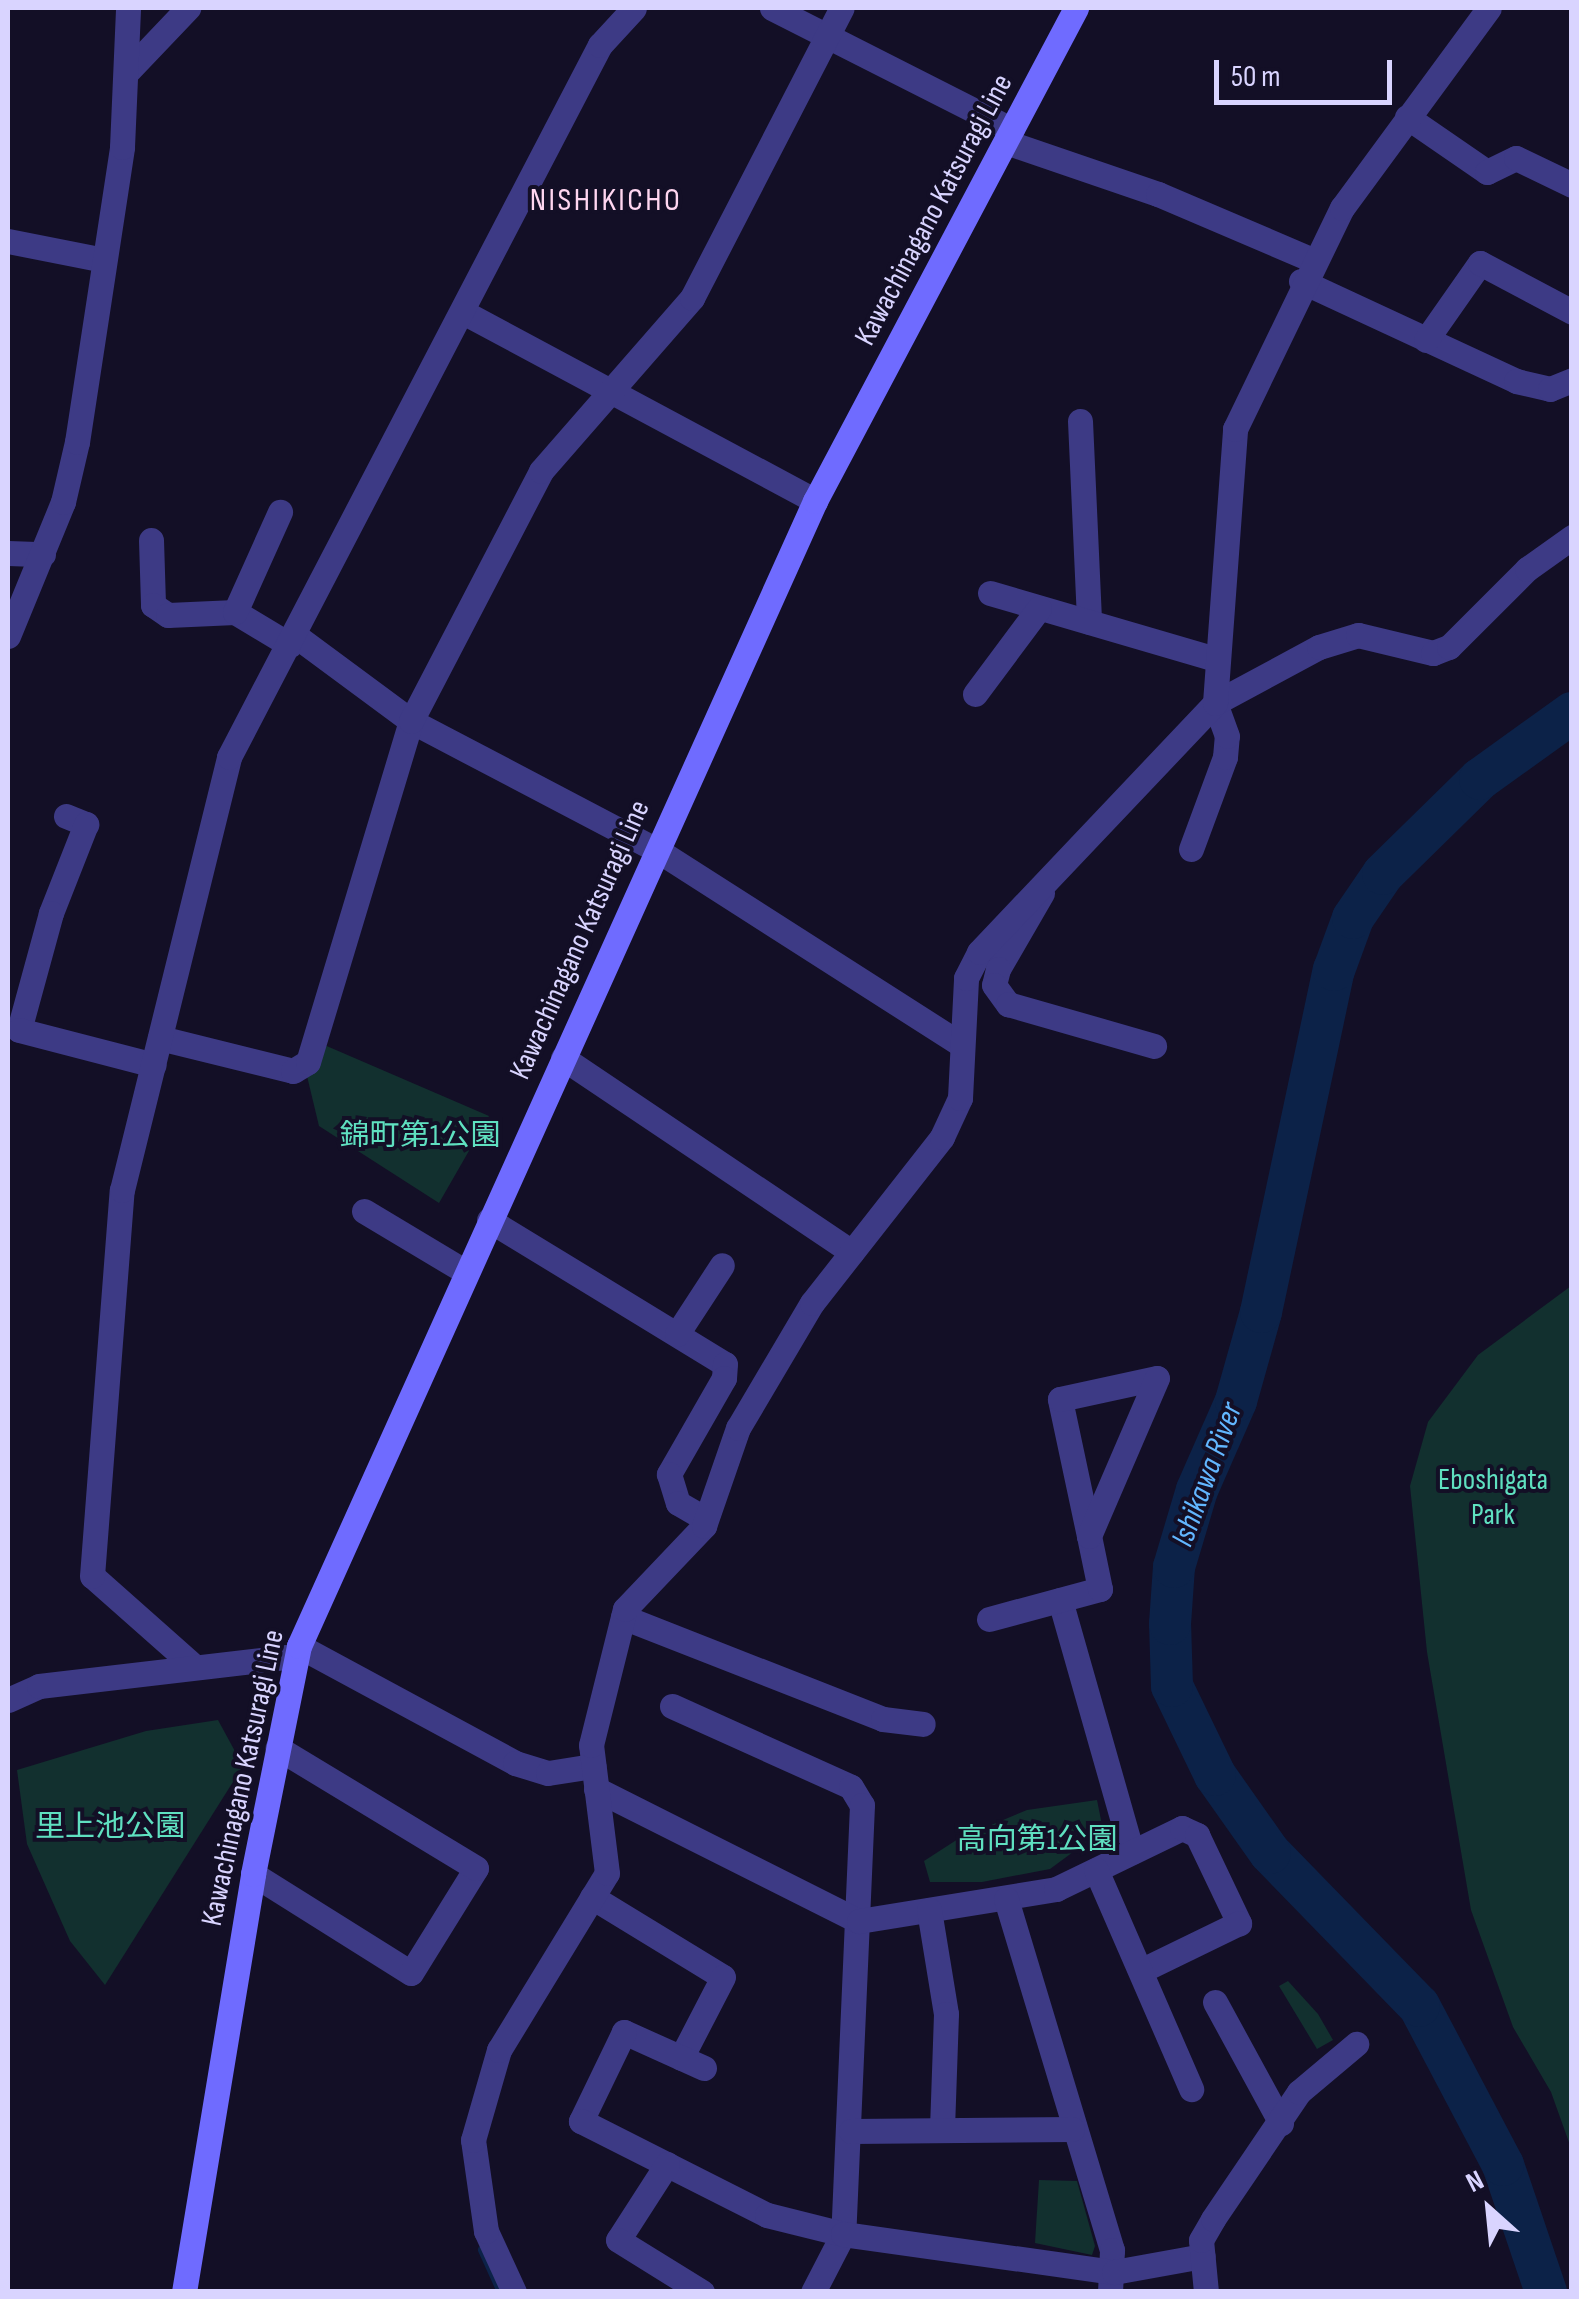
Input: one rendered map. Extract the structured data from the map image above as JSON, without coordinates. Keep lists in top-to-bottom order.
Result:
{
  "streets": {
    "main road": ["Kawachinagano Katsuragi Line"]
  },
  "districts": ["NISHIKICHO"],
  "water": ["Ishikawa River"],
  "parks": [
    "錦町第1公園",
    "Eboshigata Park",
    "里上池公園",
    "高向第1公園"
  ],
  "scale_bar": "50 m",
  "north": "top left"
}
